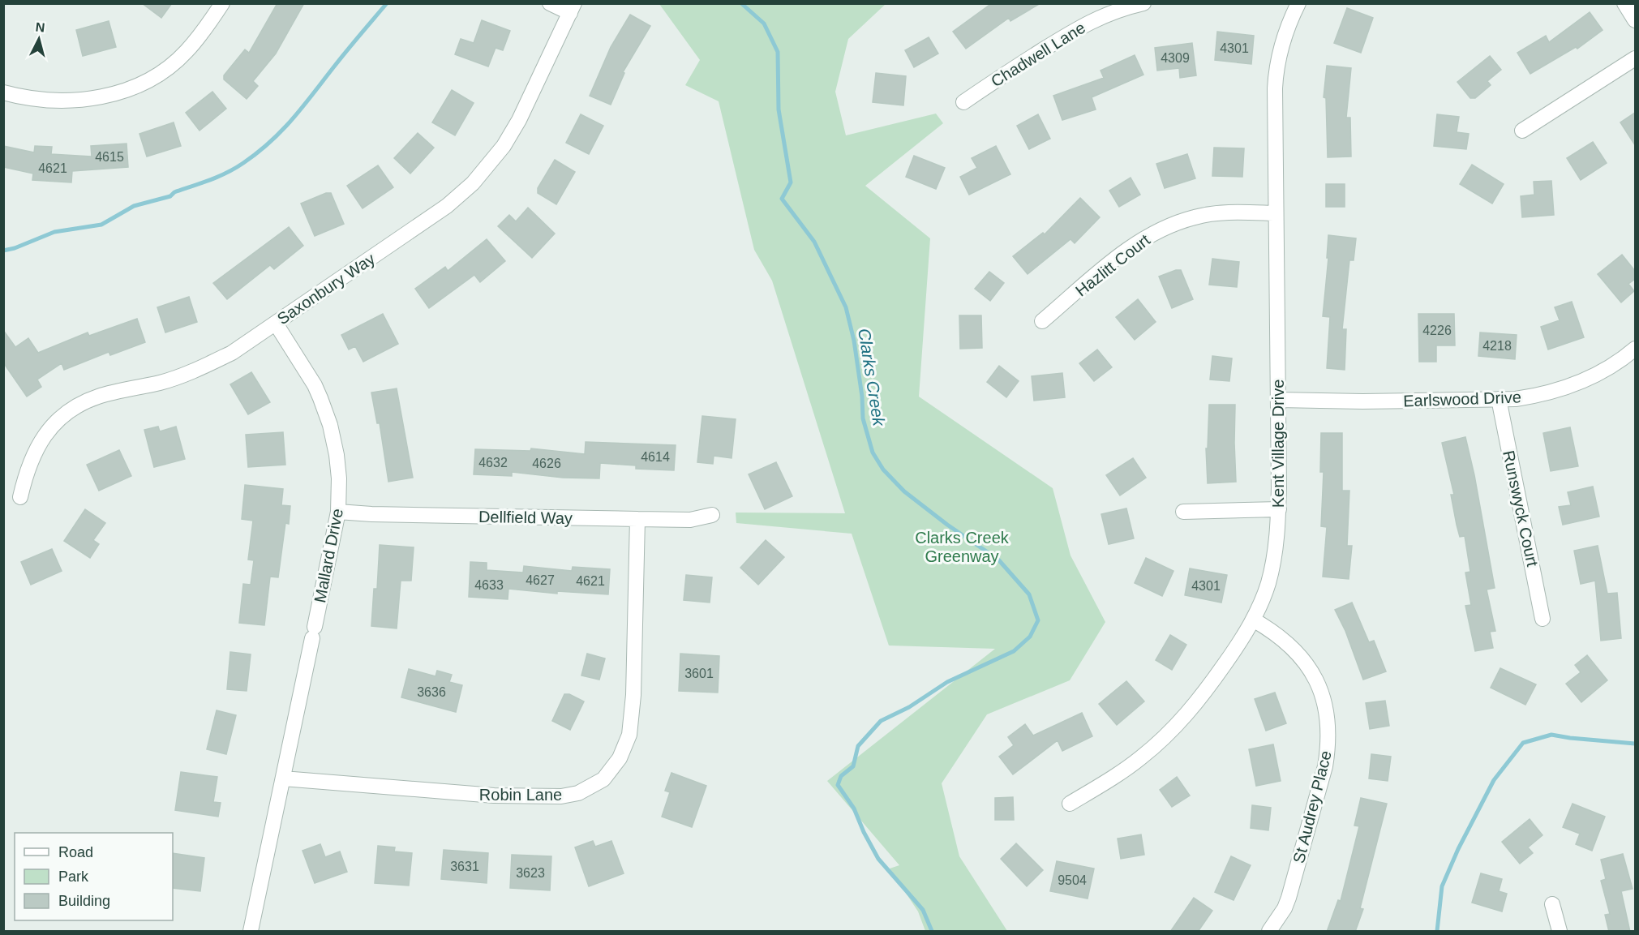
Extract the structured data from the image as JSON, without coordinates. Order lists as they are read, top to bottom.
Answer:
{
  "streets": {
    "street": [
      "Chadwell Lane",
      "Hazlitt Court",
      "Saxonbury Way",
      "Earlswood Drive",
      "Kent Village Drive",
      "Runswyck Court",
      "Dellfield Way",
      "Mallard Drive",
      "Robin Lane",
      "St Audrey Place"
    ]
  },
  "crossings": [
    ["Hazlitt Court", "Kent Village Drive"],
    ["Saxonbury Way", "Mallard Drive"],
    ["Earlswood Drive", "Kent Village Drive"],
    ["Earlswood Drive", "Runswyck Court"],
    ["Kent Village Drive", "St Audrey Place"],
    ["Dellfield Way", "Mallard Drive"],
    ["Dellfield Way", "Robin Lane"],
    ["Mallard Drive", "Robin Lane"]
  ],
  "water": ["Clarks Creek"],
  "parks": ["Clarks Creek Greenway"],
  "house_numbers": [
    "4301",
    "4309",
    "4615",
    "4621",
    "4226",
    "4218",
    "4614",
    "4632",
    "4626",
    "4627",
    "4621",
    "4633",
    "4301",
    "3601",
    "3636",
    "3631",
    "3623",
    "9504"
  ],
  "legend": ["Road", "Park", "Building"],
  "north": "top"
}
